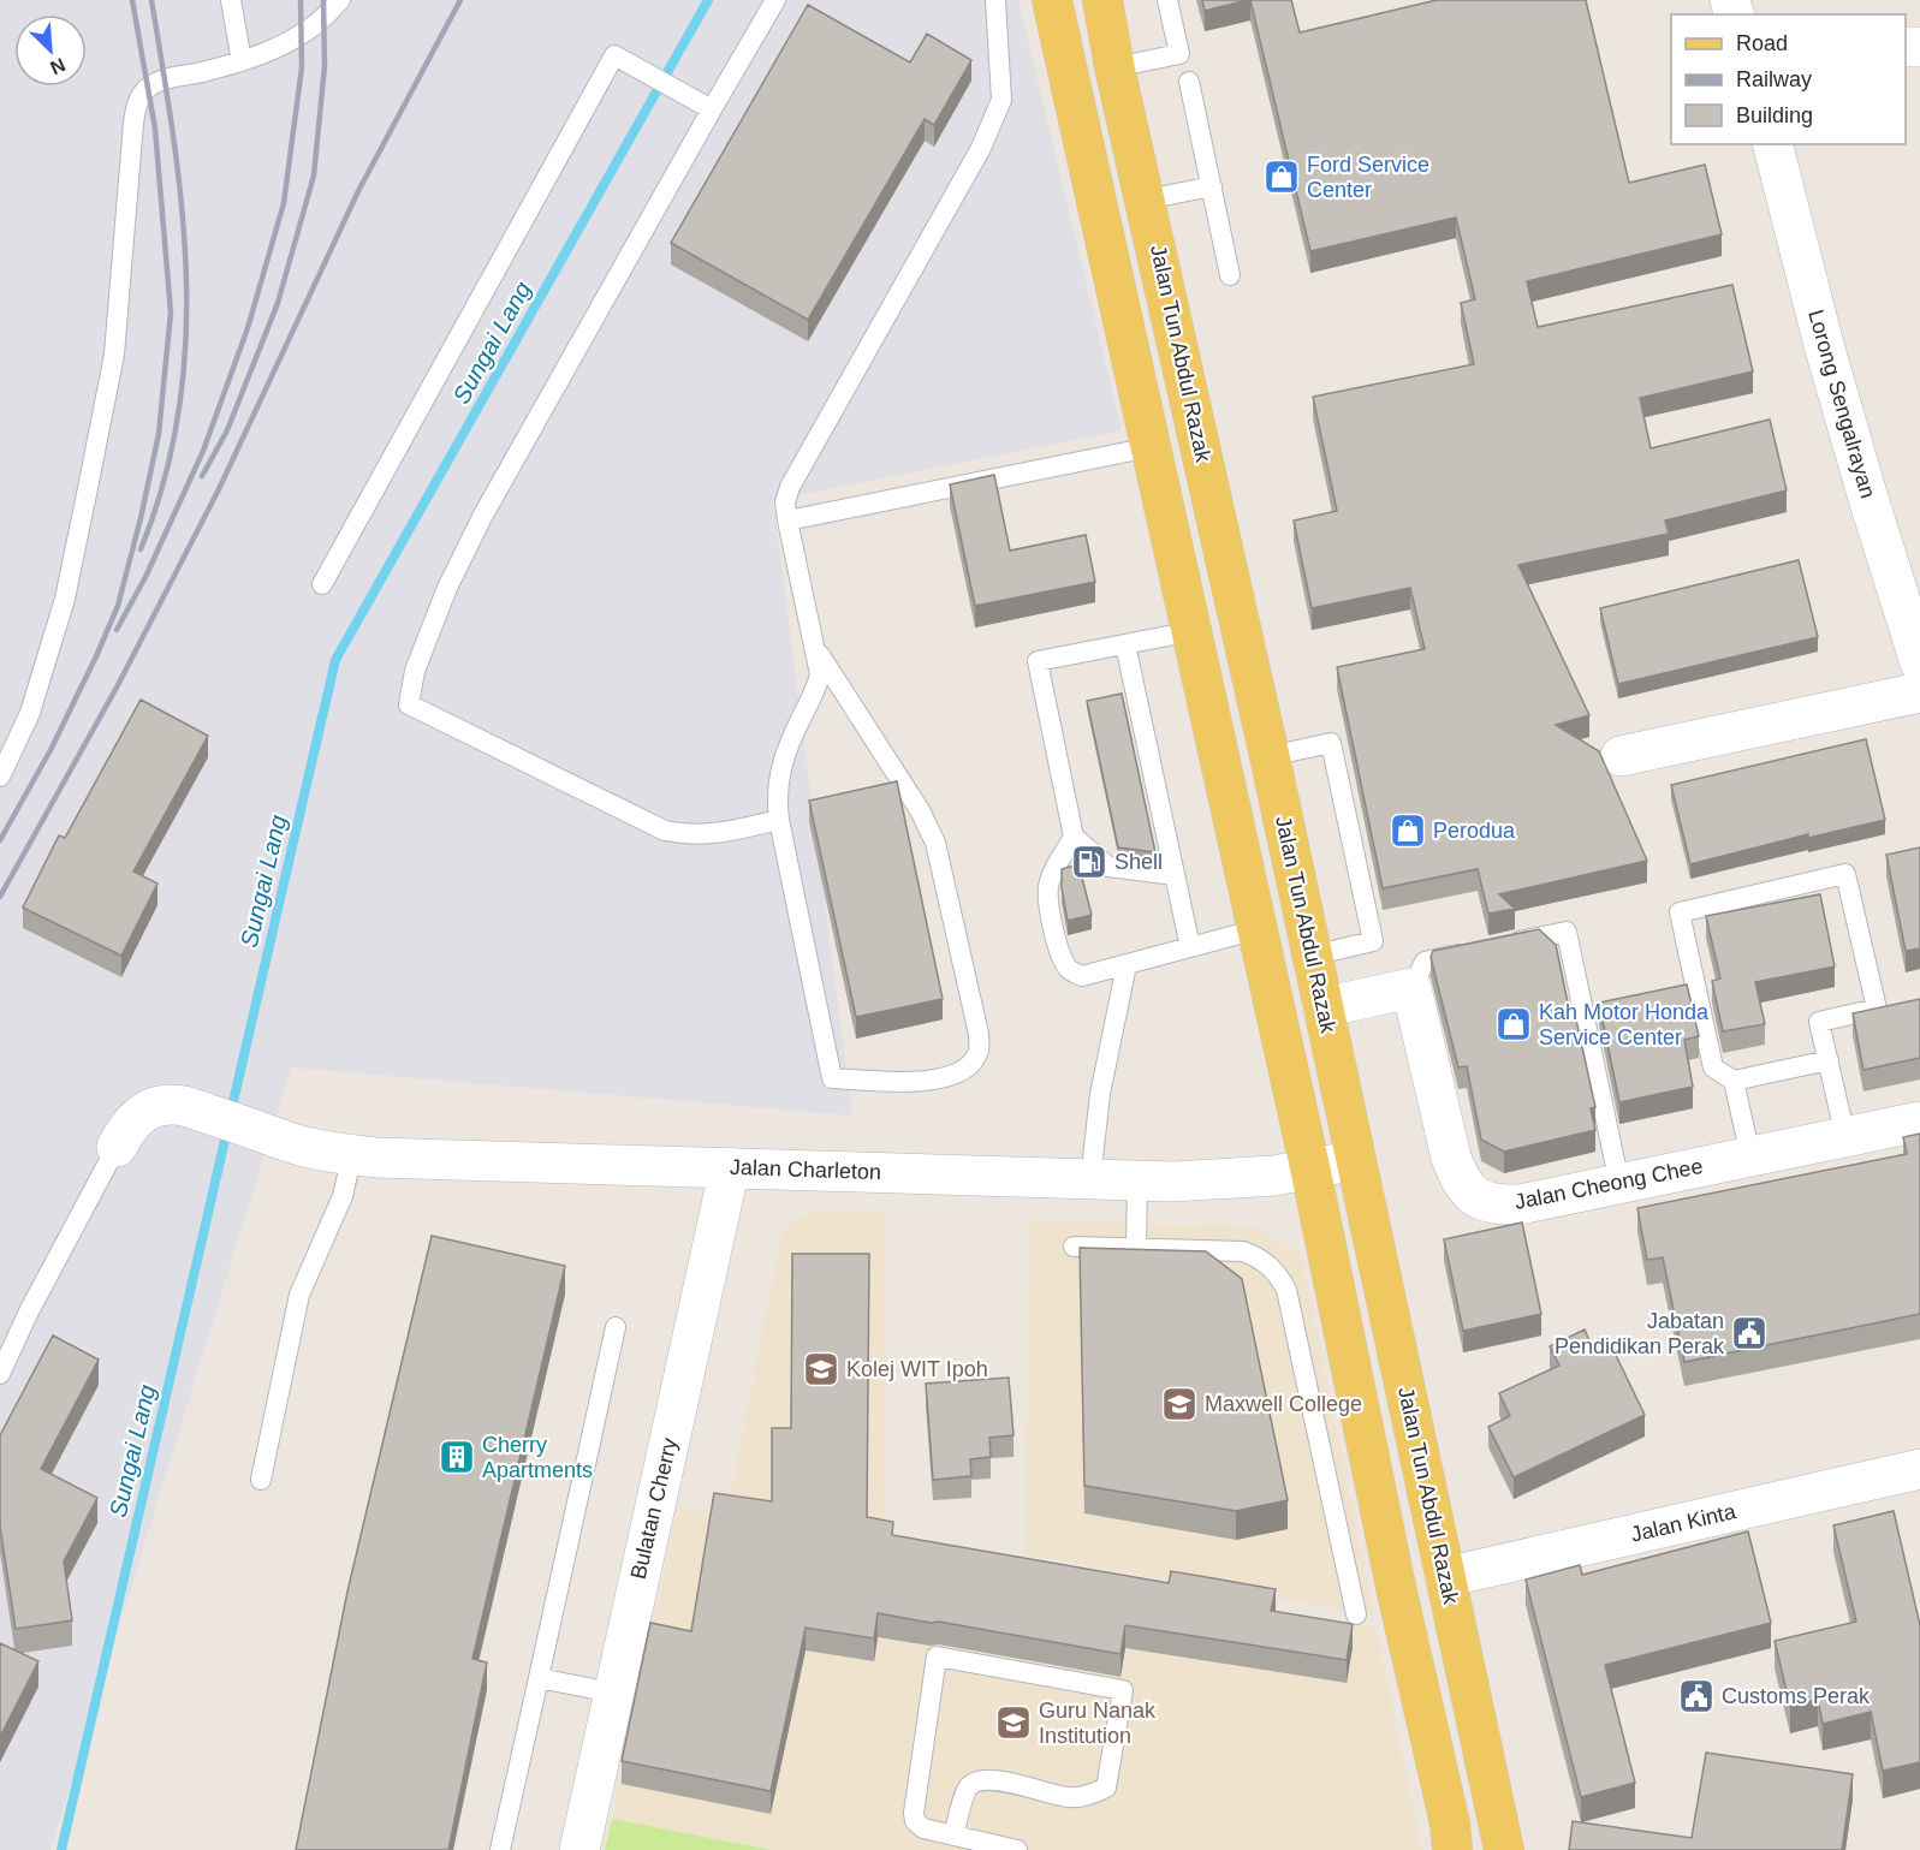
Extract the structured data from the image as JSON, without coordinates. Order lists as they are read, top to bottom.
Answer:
{
  "streets": {
    "main road": ["Jalan Tun Abdul Razak"],
    "street": [
      "Lorong Sengalrayan",
      "Jalan Charleton",
      "Jalan Cheong Chee",
      "Bulatan Cherry",
      "Jalan Kinta"
    ]
  },
  "crossings": [
    ["Jalan Tun Abdul Razak", "Jalan Charleton"],
    ["Jalan Tun Abdul Razak", "Jalan Kinta"],
    ["Jalan Charleton", "Bulatan Cherry"]
  ],
  "water": ["Sungai Lang"],
  "places": {
    "shop": ["Ford Service Center", "Perodua", "Kah Motor Honda Service Center"],
    "fuel station": ["Shell"],
    "public building": ["Jabatan Pendidikan Perak", "Customs Perak"],
    "school or university": ["Kolej WIT Ipoh", "Maxwell College", "Guru Nanak Institution"],
    "building": ["Cherry Apartments"]
  },
  "legend": ["Road", "Railway", "Building"],
  "north": "bottom right"
}
